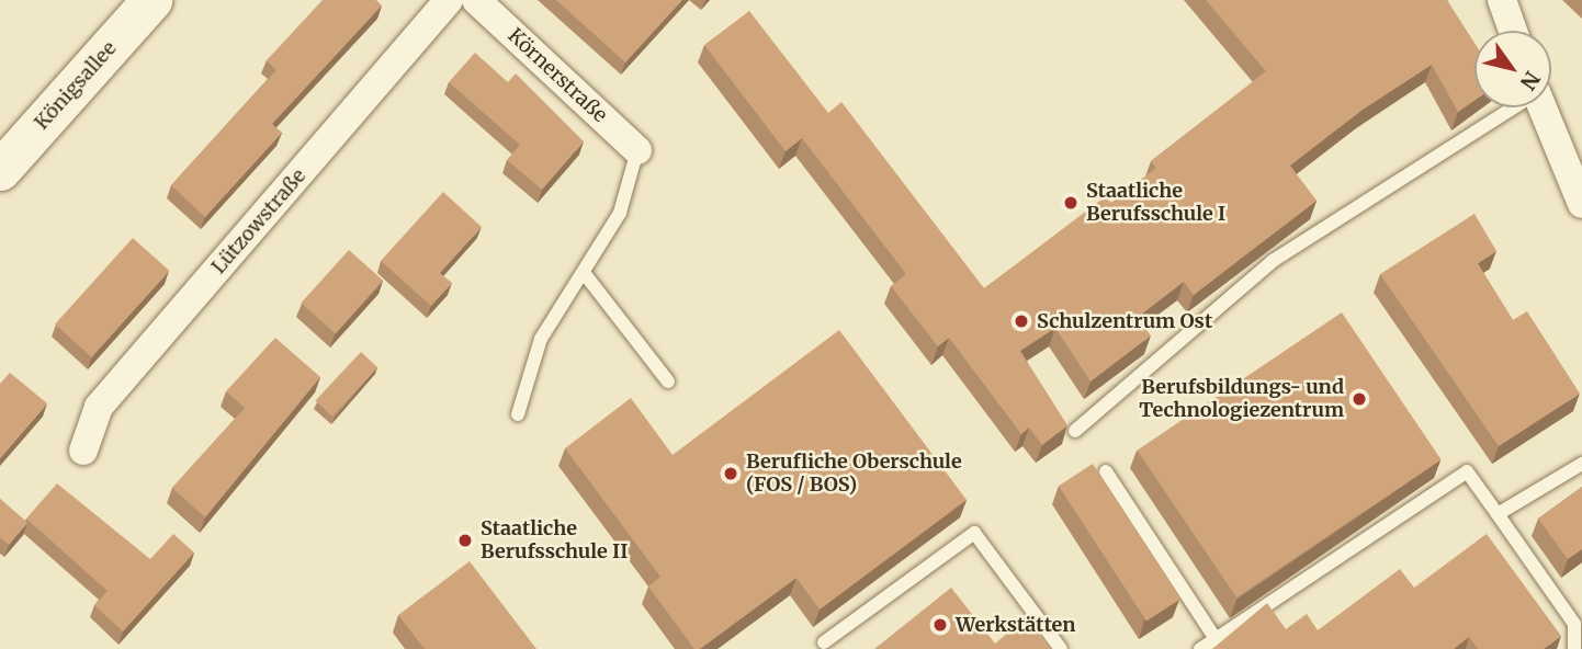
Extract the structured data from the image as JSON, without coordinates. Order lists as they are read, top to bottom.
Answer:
{
  "streets": {
    "main road": ["Königsallee"],
    "street": ["Körnerstraße", "Lützowstraße"]
  },
  "places": [
    "Staatliche Berufsschule I",
    "Schulzentrum Ost",
    "Berufsbildungs- und Technologiezentrum",
    "Berufliche Oberschule (FOS / BOS)",
    "Staatliche Berufsschule II",
    "Werkstätten"
  ],
  "north": "bottom right"
}
